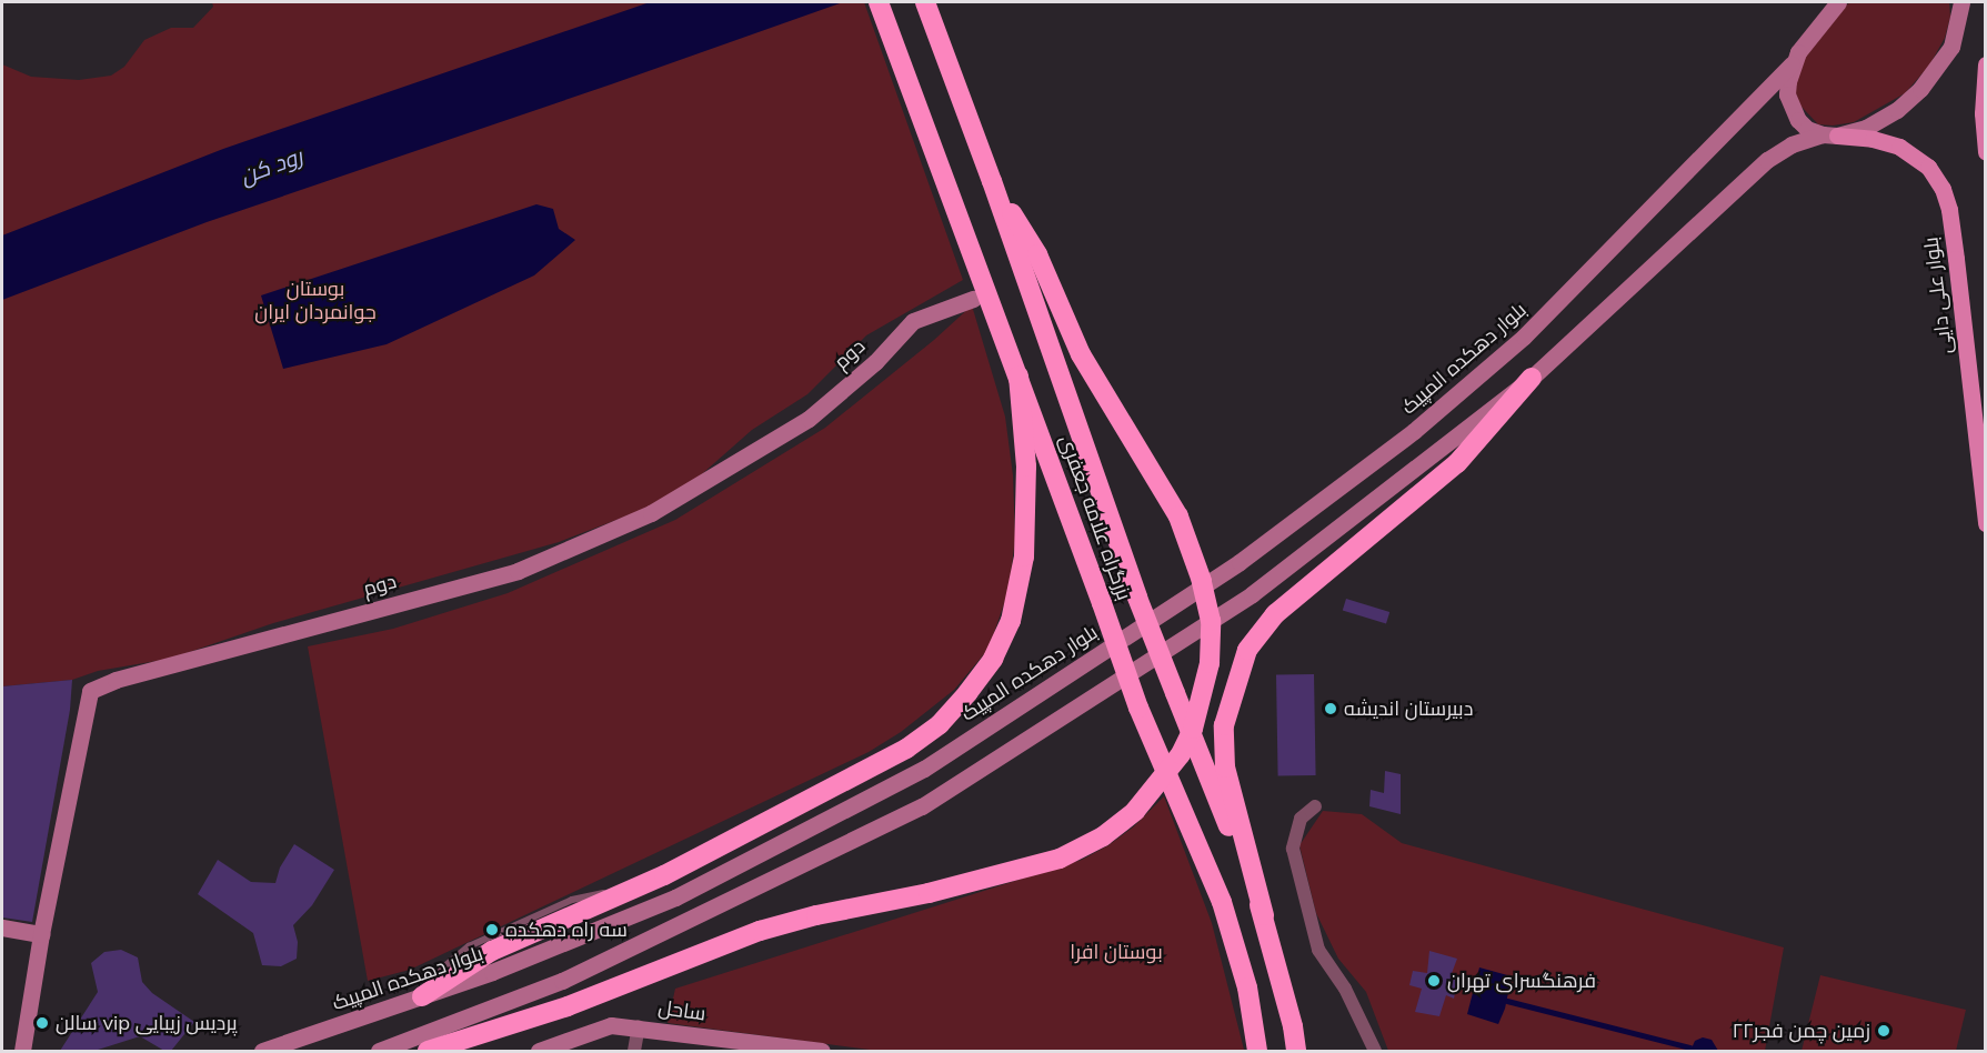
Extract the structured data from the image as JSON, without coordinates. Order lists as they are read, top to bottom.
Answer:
{
  "streets": {
    "highway": ["بزرگراه علامه جعفری"],
    "main road": [
      "بلوار علی دایی",
      "دوم",
      "بلوار دهکده المپیک",
      "ساحل"
    ]
  },
  "water": ["رود کن"],
  "parks": ["بوستان جوانمردان ایران", "بوستان افرا"],
  "places": [
    "دبیرستان اندیشه",
    "سه راه دهکده",
    "فرهنگسرای تهران",
    "سالن vip پردیس زیبایی",
    "زمین چمن فجر۲۲"
  ]
}
